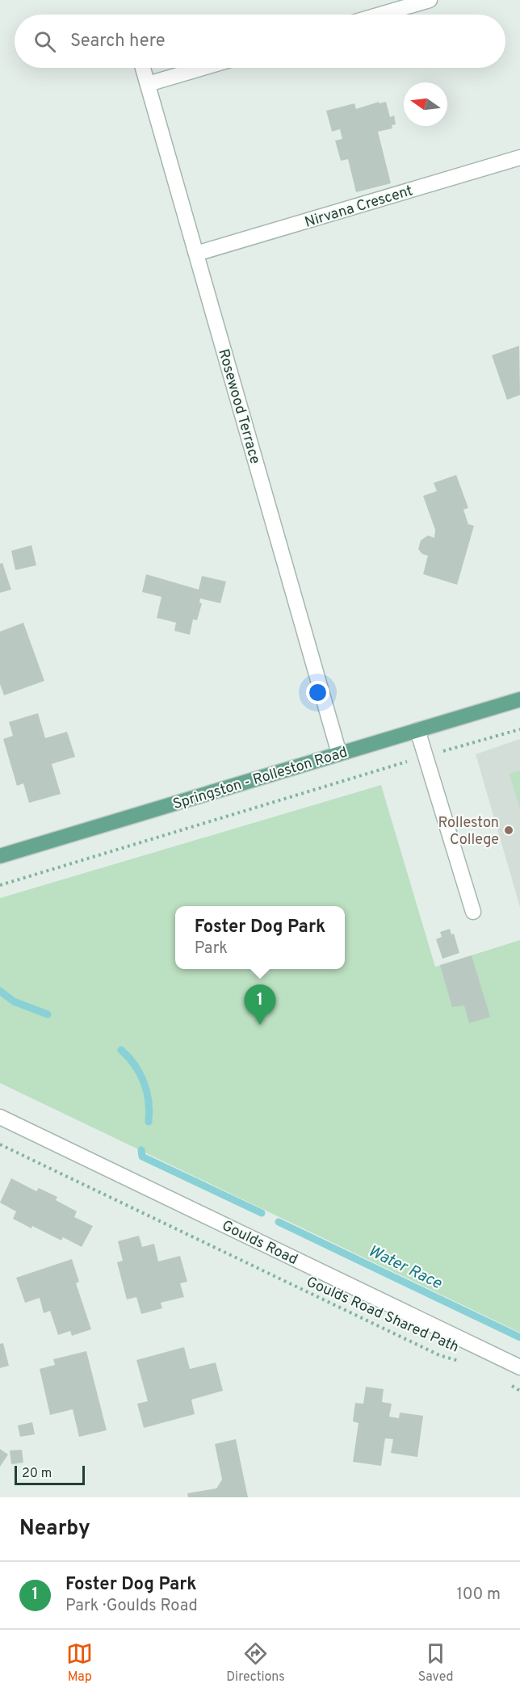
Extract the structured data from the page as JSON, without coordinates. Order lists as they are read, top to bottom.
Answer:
{
  "streets": {
    "main road": ["Springston - Rolleston Road"],
    "street": ["Nirvana Crescent", "Rosewood Terrace", "Goulds Road"],
    "path": ["Goulds Road Shared Path"]
  },
  "crossings": [
    ["Nirvana Crescent", "Rosewood Terrace"],
    ["Rosewood Terrace", "Springston - Rolleston Road"]
  ],
  "water": ["Water Race"],
  "places": ["Rolleston College"],
  "scale_bar": "20 m",
  "north": "left",
  "page": {
    "search": "Search here",
    "popup": ["Foster Dog Park", "Park"],
    "pins": "1",
    "scale": "20 m",
    "heading": "Nearby",
    "list": [
      {
        "mark": "1",
        "name": "Foster Dog Park",
        "note": "Park · Goulds Road",
        "value": "100 m"
      }
    ],
    "nav": ["Map", "Directions", "Saved"]
  }
}
